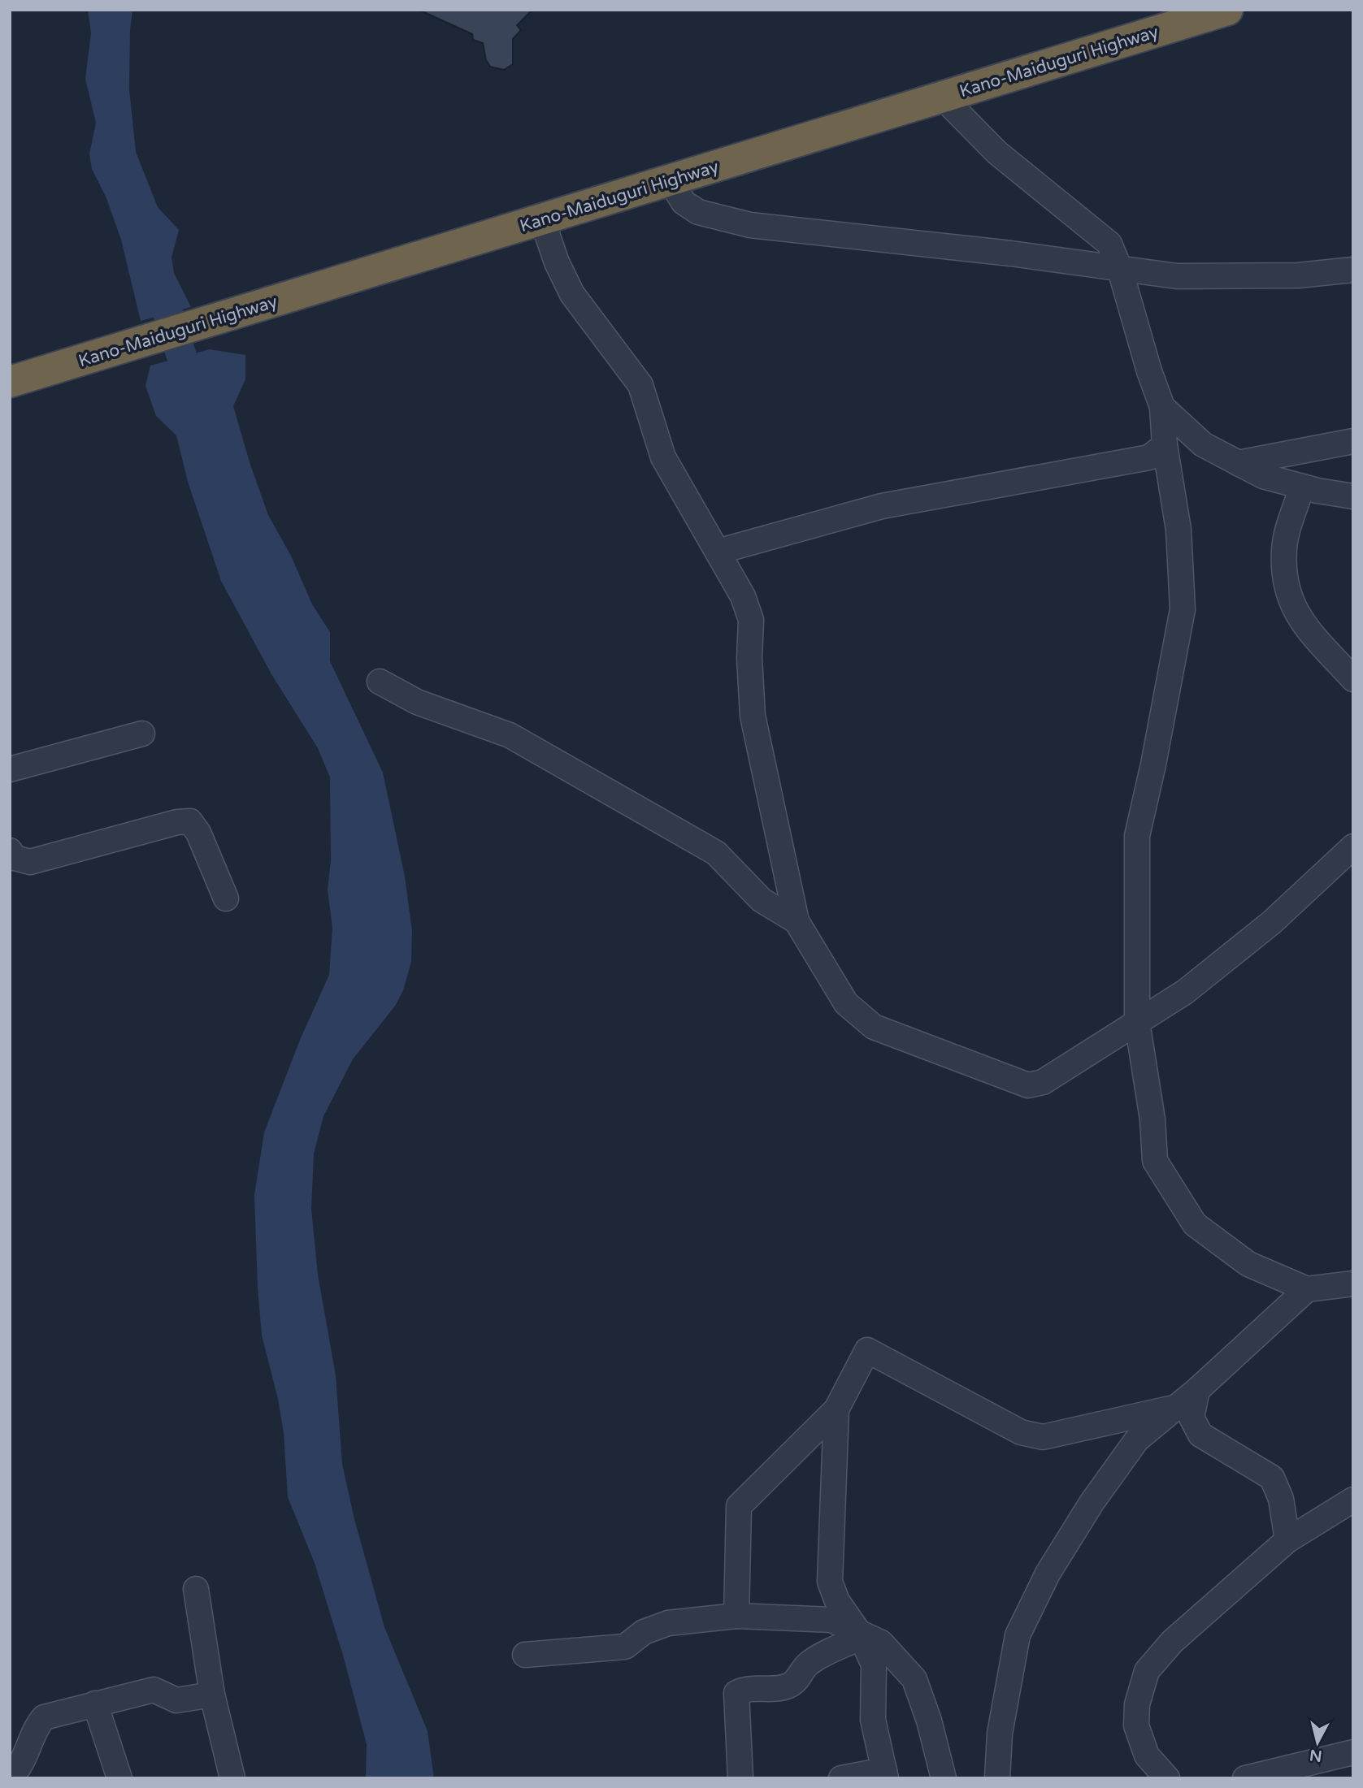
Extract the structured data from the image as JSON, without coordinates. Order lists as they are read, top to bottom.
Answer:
{
  "streets": {
    "highway": ["Kano-Maiduguri Highway"]
  },
  "north": "bottom"
}
